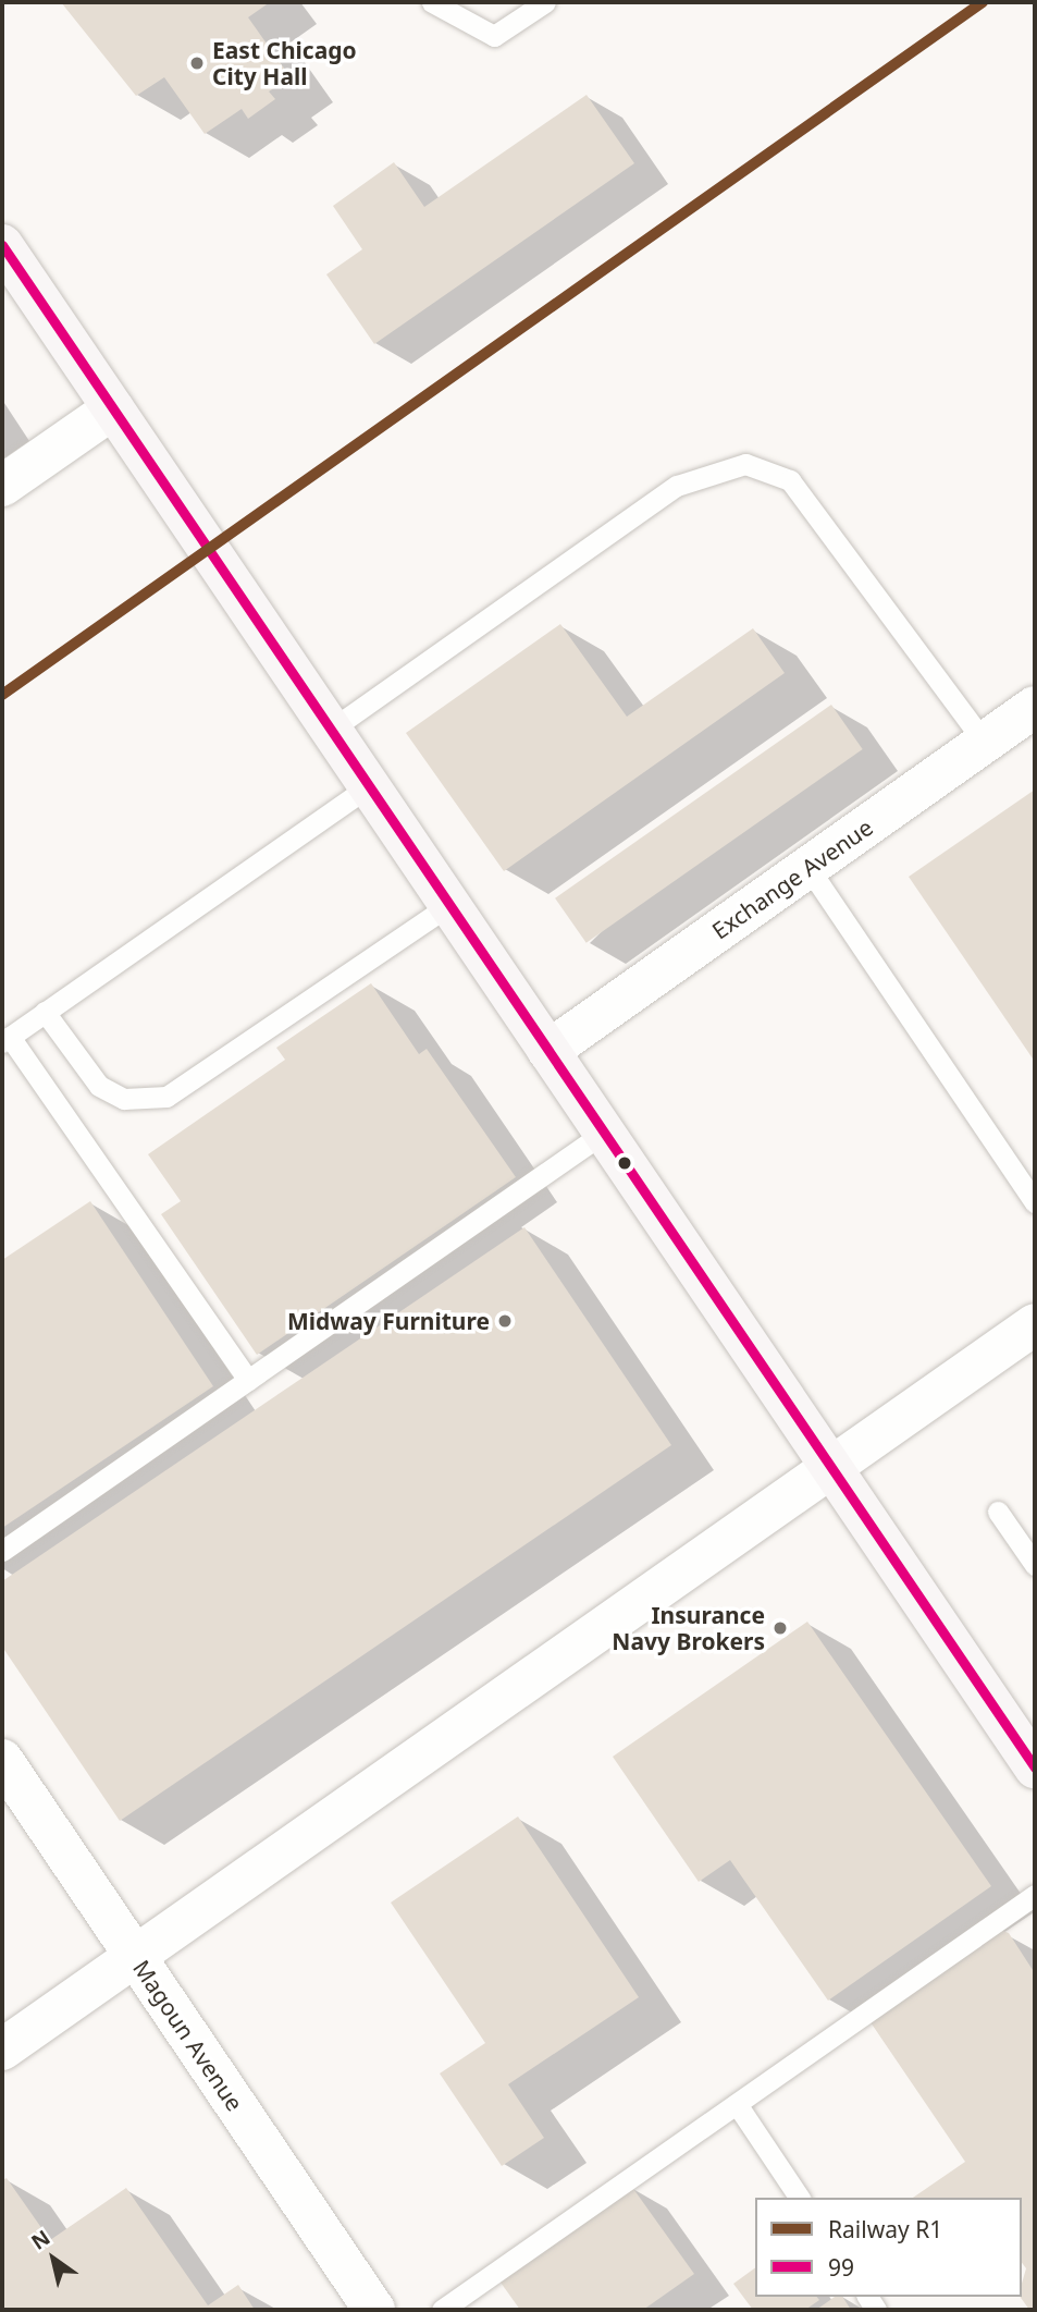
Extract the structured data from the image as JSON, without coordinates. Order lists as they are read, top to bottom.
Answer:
{
  "streets": {
    "street": ["Exchange Avenue", "Magoun Avenue"]
  },
  "places": ["East Chicago City Hall", "Midway Furniture", "Insurance Navy Brokers"],
  "lines": ["rail line R1", "transit line 99"],
  "legend": ["Railway R1", "99"],
  "north": "top left"
}
